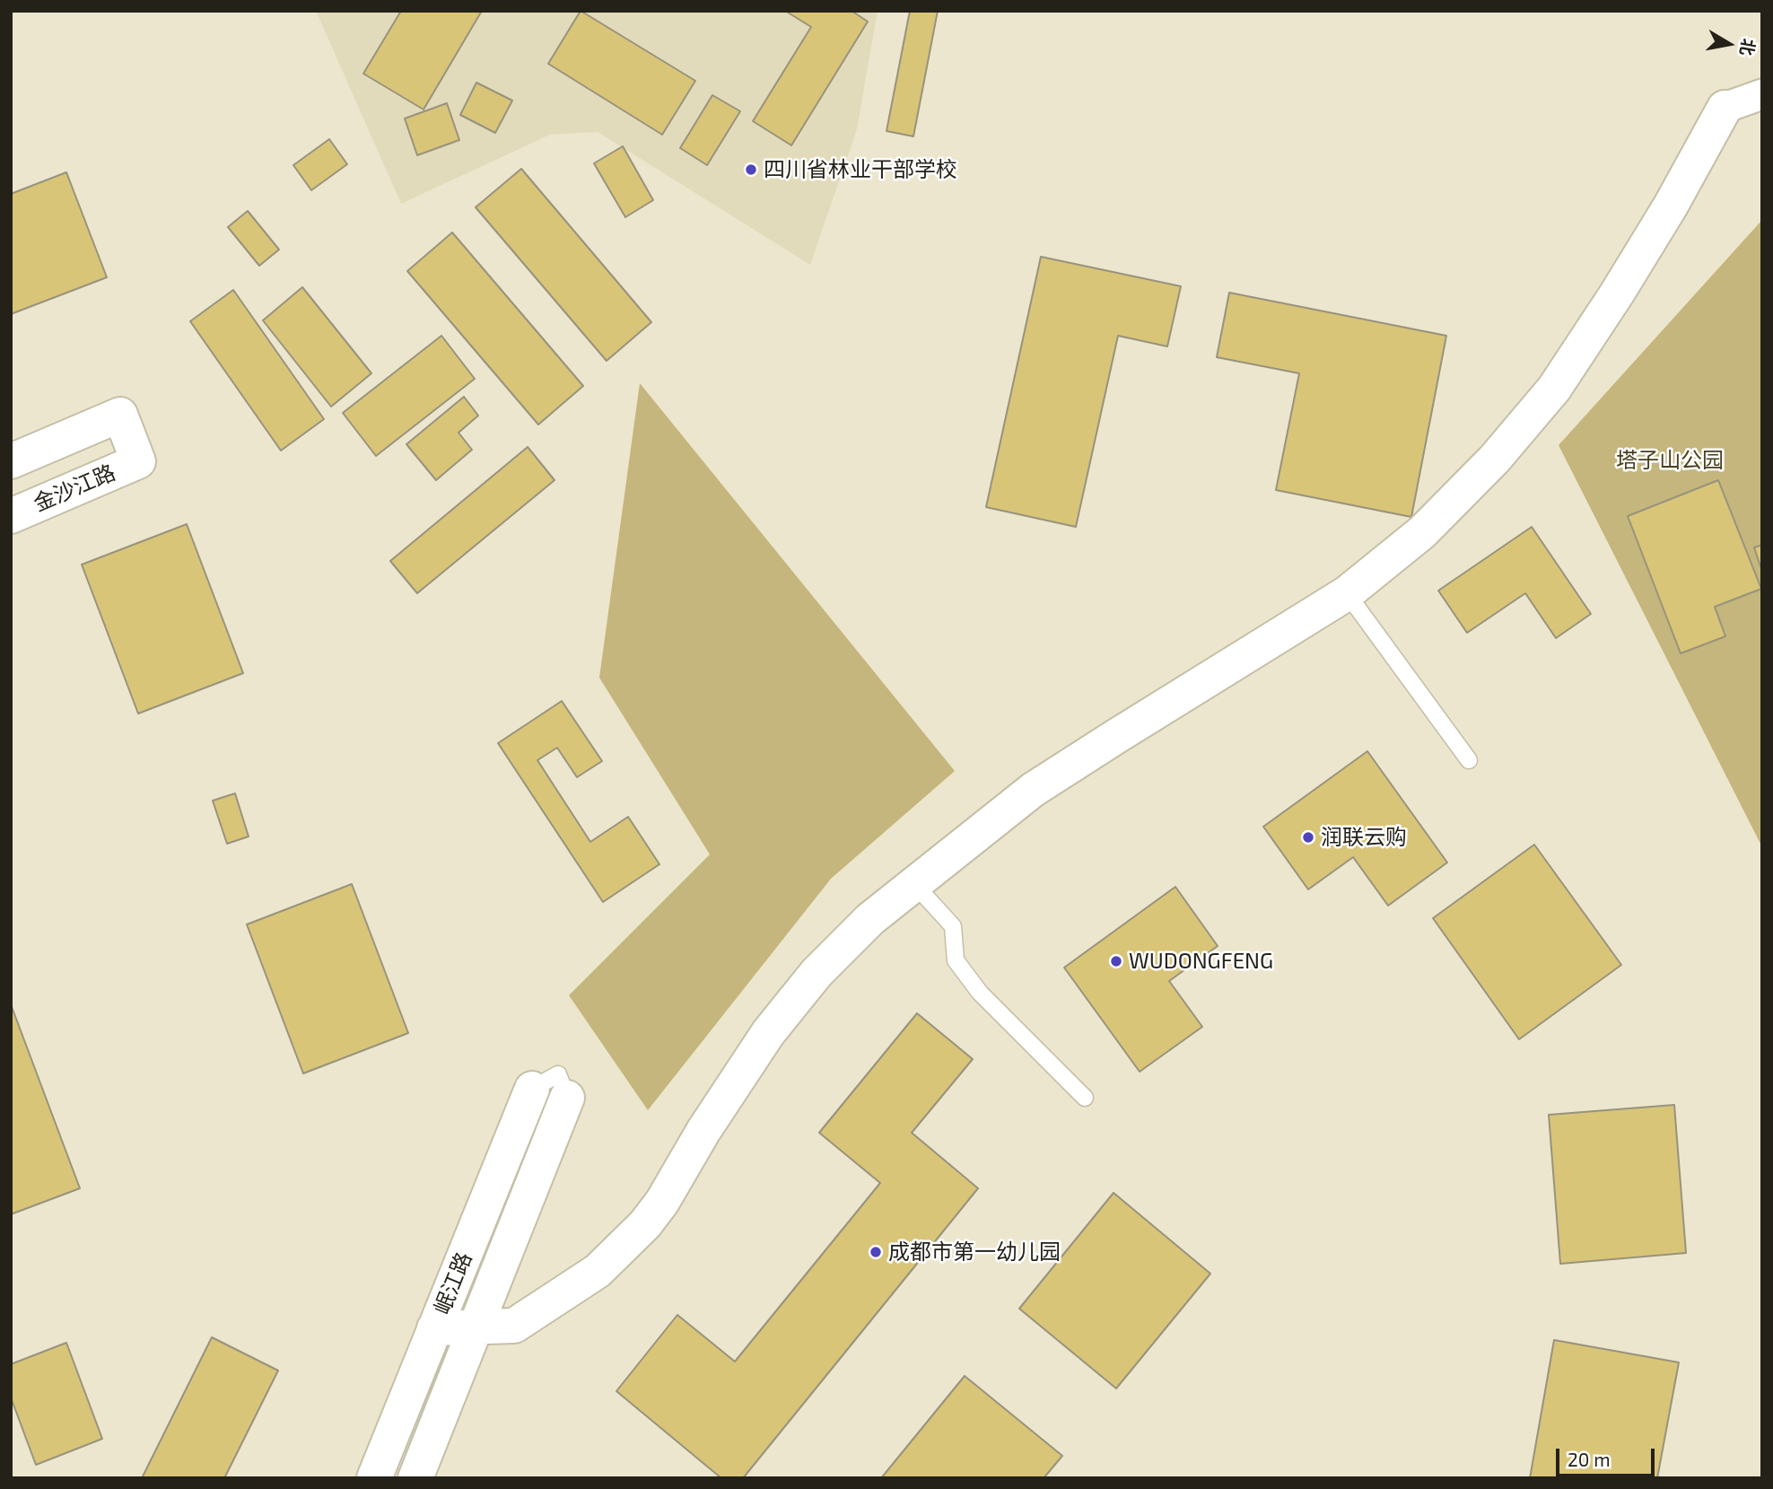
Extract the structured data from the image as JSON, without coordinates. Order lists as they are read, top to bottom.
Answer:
{
  "streets": {
    "street": ["金沙江路", "岷江路"]
  },
  "parks": ["塔子山公园"],
  "places": [
    "四川省林业干部学校",
    "润联云购",
    "WUDONGFENG",
    "成都市第一幼儿园"
  ],
  "scale_bar": "20 m",
  "north": "right"
}
